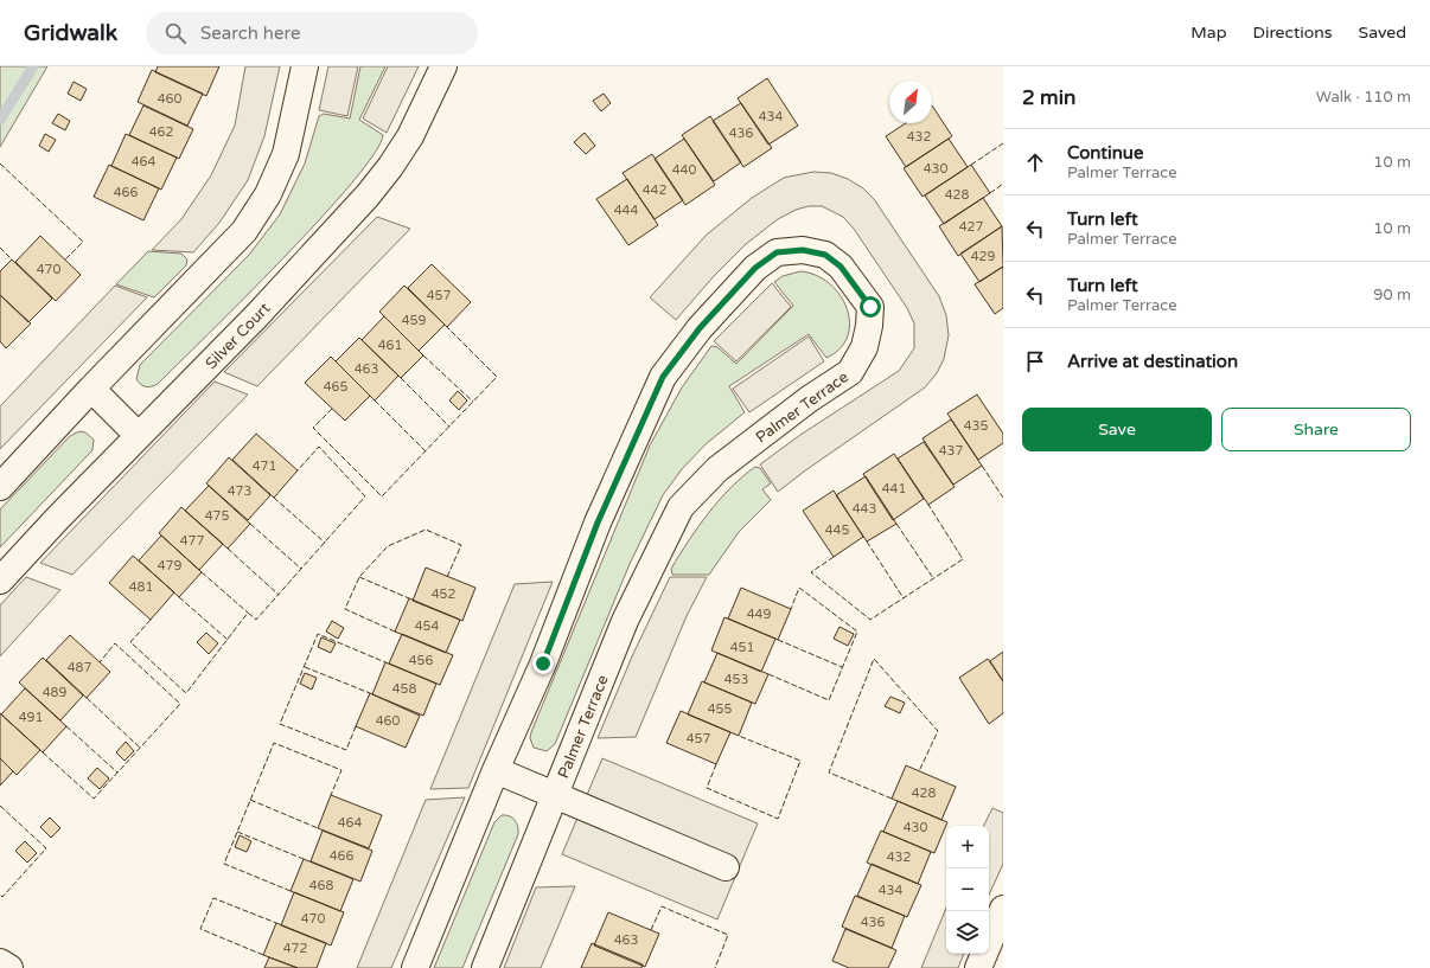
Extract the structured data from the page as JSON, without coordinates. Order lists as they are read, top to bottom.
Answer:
{
  "streets": {
    "street": ["Silver Court", "Palmer Terrace"]
  },
  "house_numbers": [
    "460",
    "434",
    "462",
    "436",
    "432",
    "464",
    "430",
    "440",
    "442",
    "466",
    "428",
    "444",
    "427",
    "429",
    "470",
    "457",
    "459",
    "461",
    "463",
    "465",
    "435",
    "437",
    "471",
    "441",
    "473",
    "443",
    "475",
    "445",
    "477",
    "479",
    "481",
    "452",
    "449",
    "454",
    "451",
    "456",
    "487",
    "453",
    "458",
    "489",
    "455",
    "491",
    "460",
    "457",
    "428",
    "464",
    "430",
    "466",
    "432",
    "468",
    "434",
    "470",
    "436",
    "463",
    "472"
  ],
  "north": "top right",
  "page": {
    "header": "Gridwalk",
    "search": "Search here",
    "nav": ["Map", "Directions", "Saved"],
    "heading": ["2 min", "Walk · 110 m"],
    "list": [
      ["Continue", "Palmer Terrace", "10 m"],
      ["Turn left", "Palmer Terrace", "10 m"],
      ["Turn left", "Palmer Terrace", "90 m"],
      "Arrive at destination"
    ],
    "buttons": ["Save", "Share"],
    "map_buttons": ["+", "−"]
  }
}
